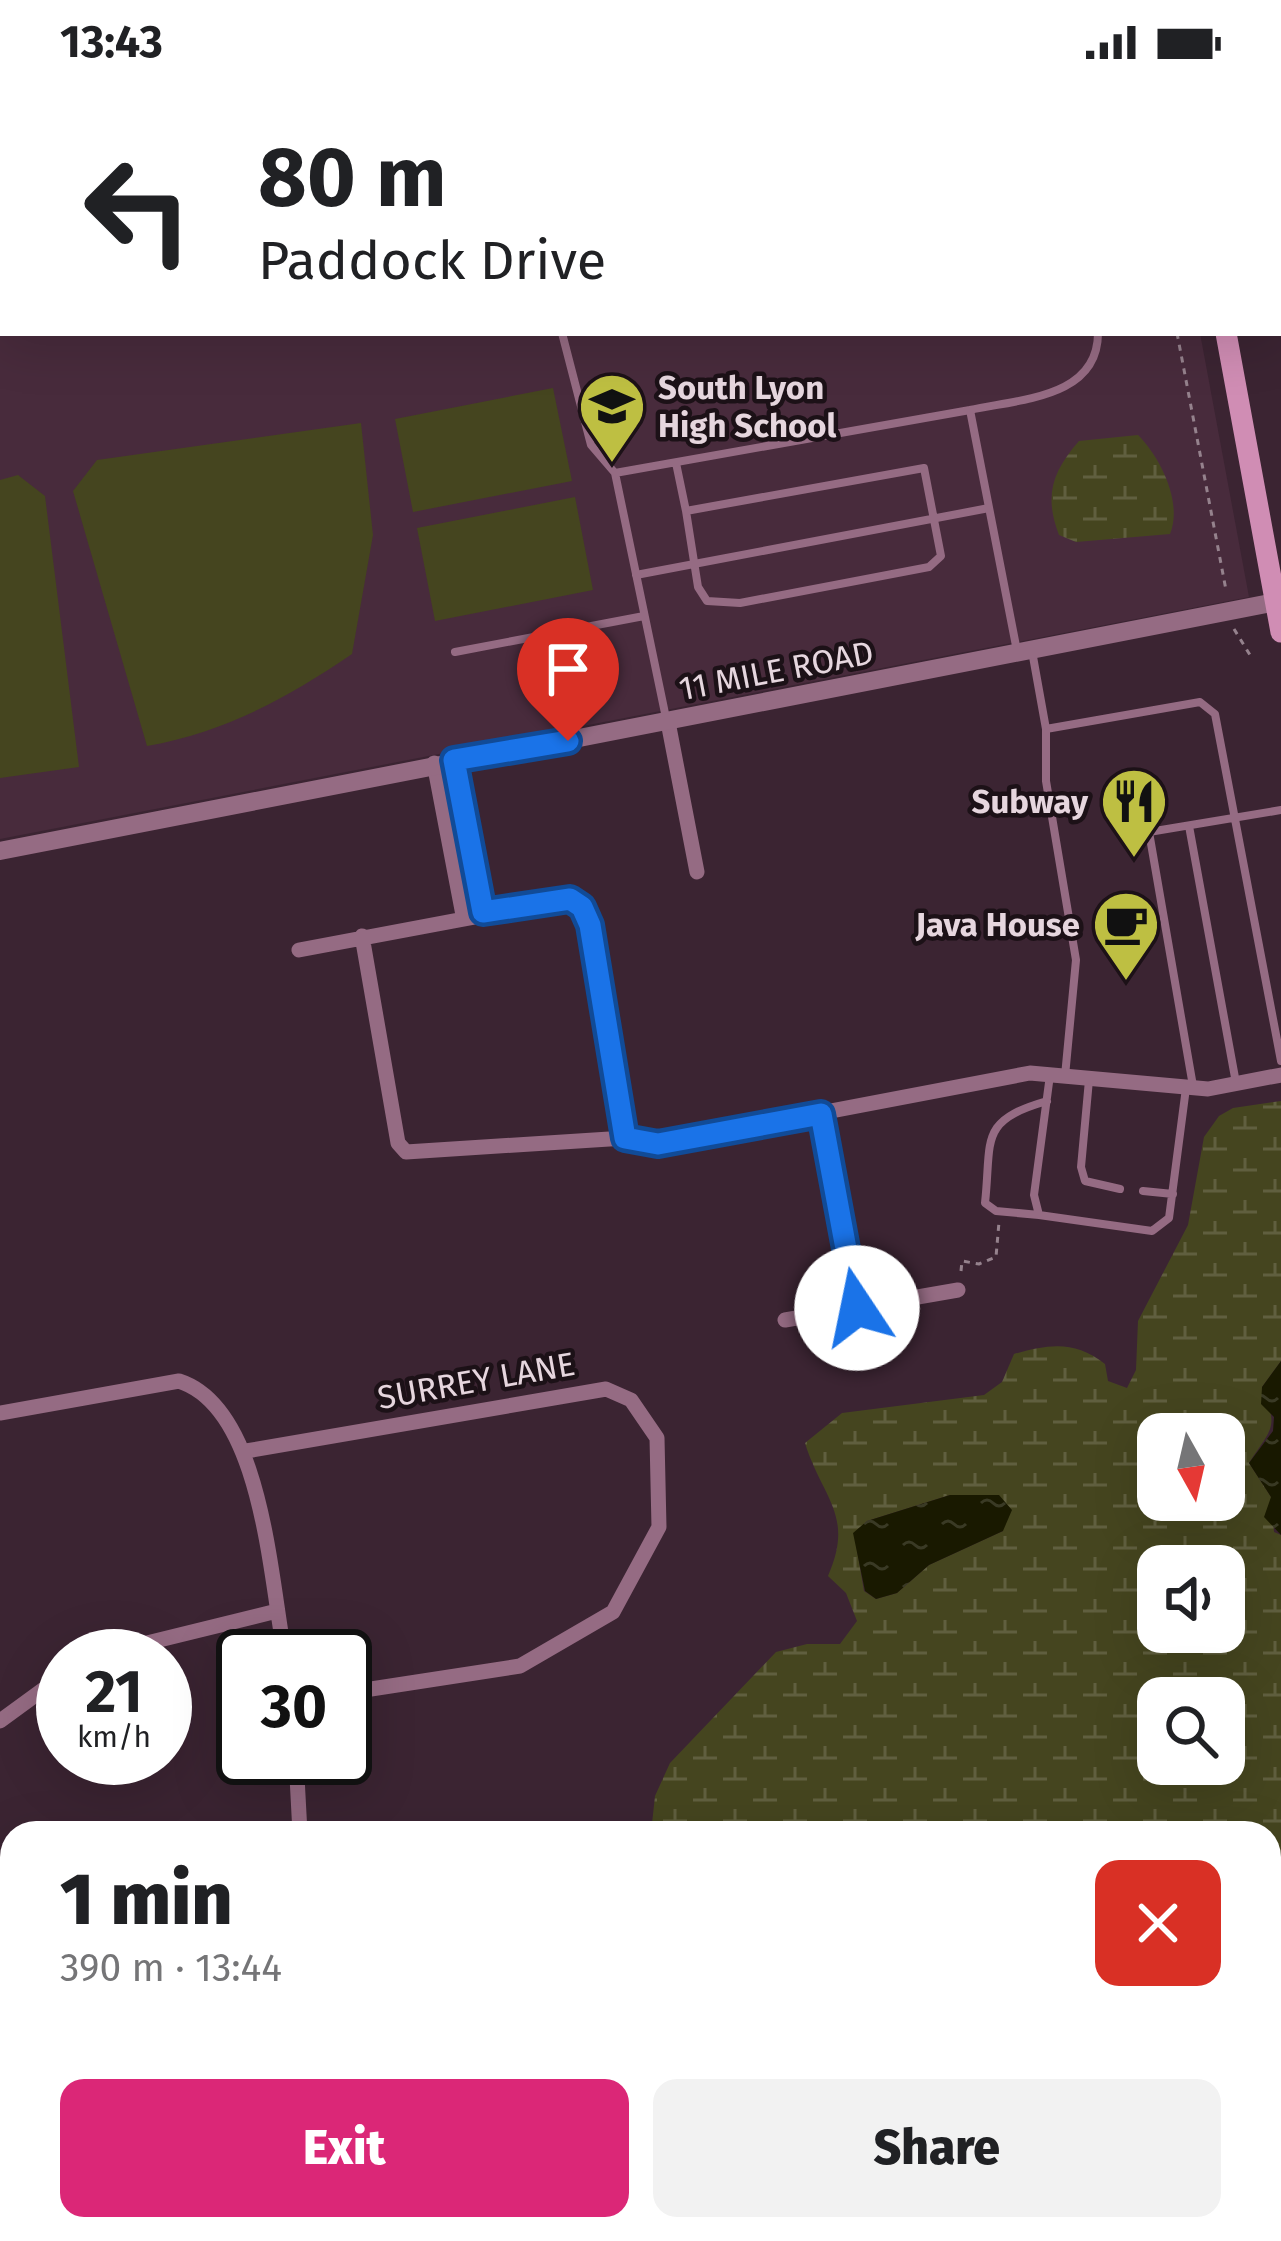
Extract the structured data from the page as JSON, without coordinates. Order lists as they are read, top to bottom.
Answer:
{
  "streets": {
    "street": ["11 MILE ROAD", "SURREY LANE"]
  },
  "places": {
    "school or university": ["South Lyon High School"],
    "restaurant": ["Subway"],
    "cafe": ["Java House"]
  },
  "north": "bottom",
  "page": {
    "status": "13:43",
    "turn": ["80 m", "Paddock Drive"],
    "speed": "21 km/h",
    "limit": "30",
    "heading": ["1 min", "390 m · 13:44"],
    "buttons": ["Exit", "Share"]
  }
}
